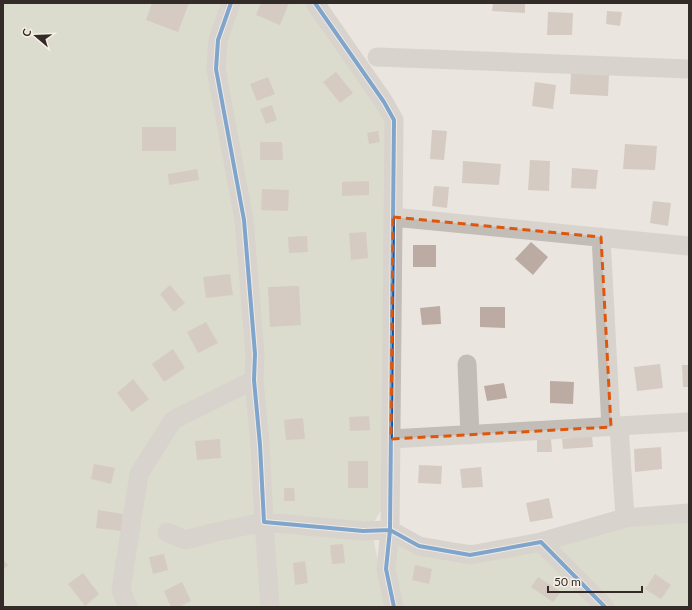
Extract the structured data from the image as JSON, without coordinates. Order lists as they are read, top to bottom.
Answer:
{
  "scale_bar": "50 m",
  "north": "left"
}
